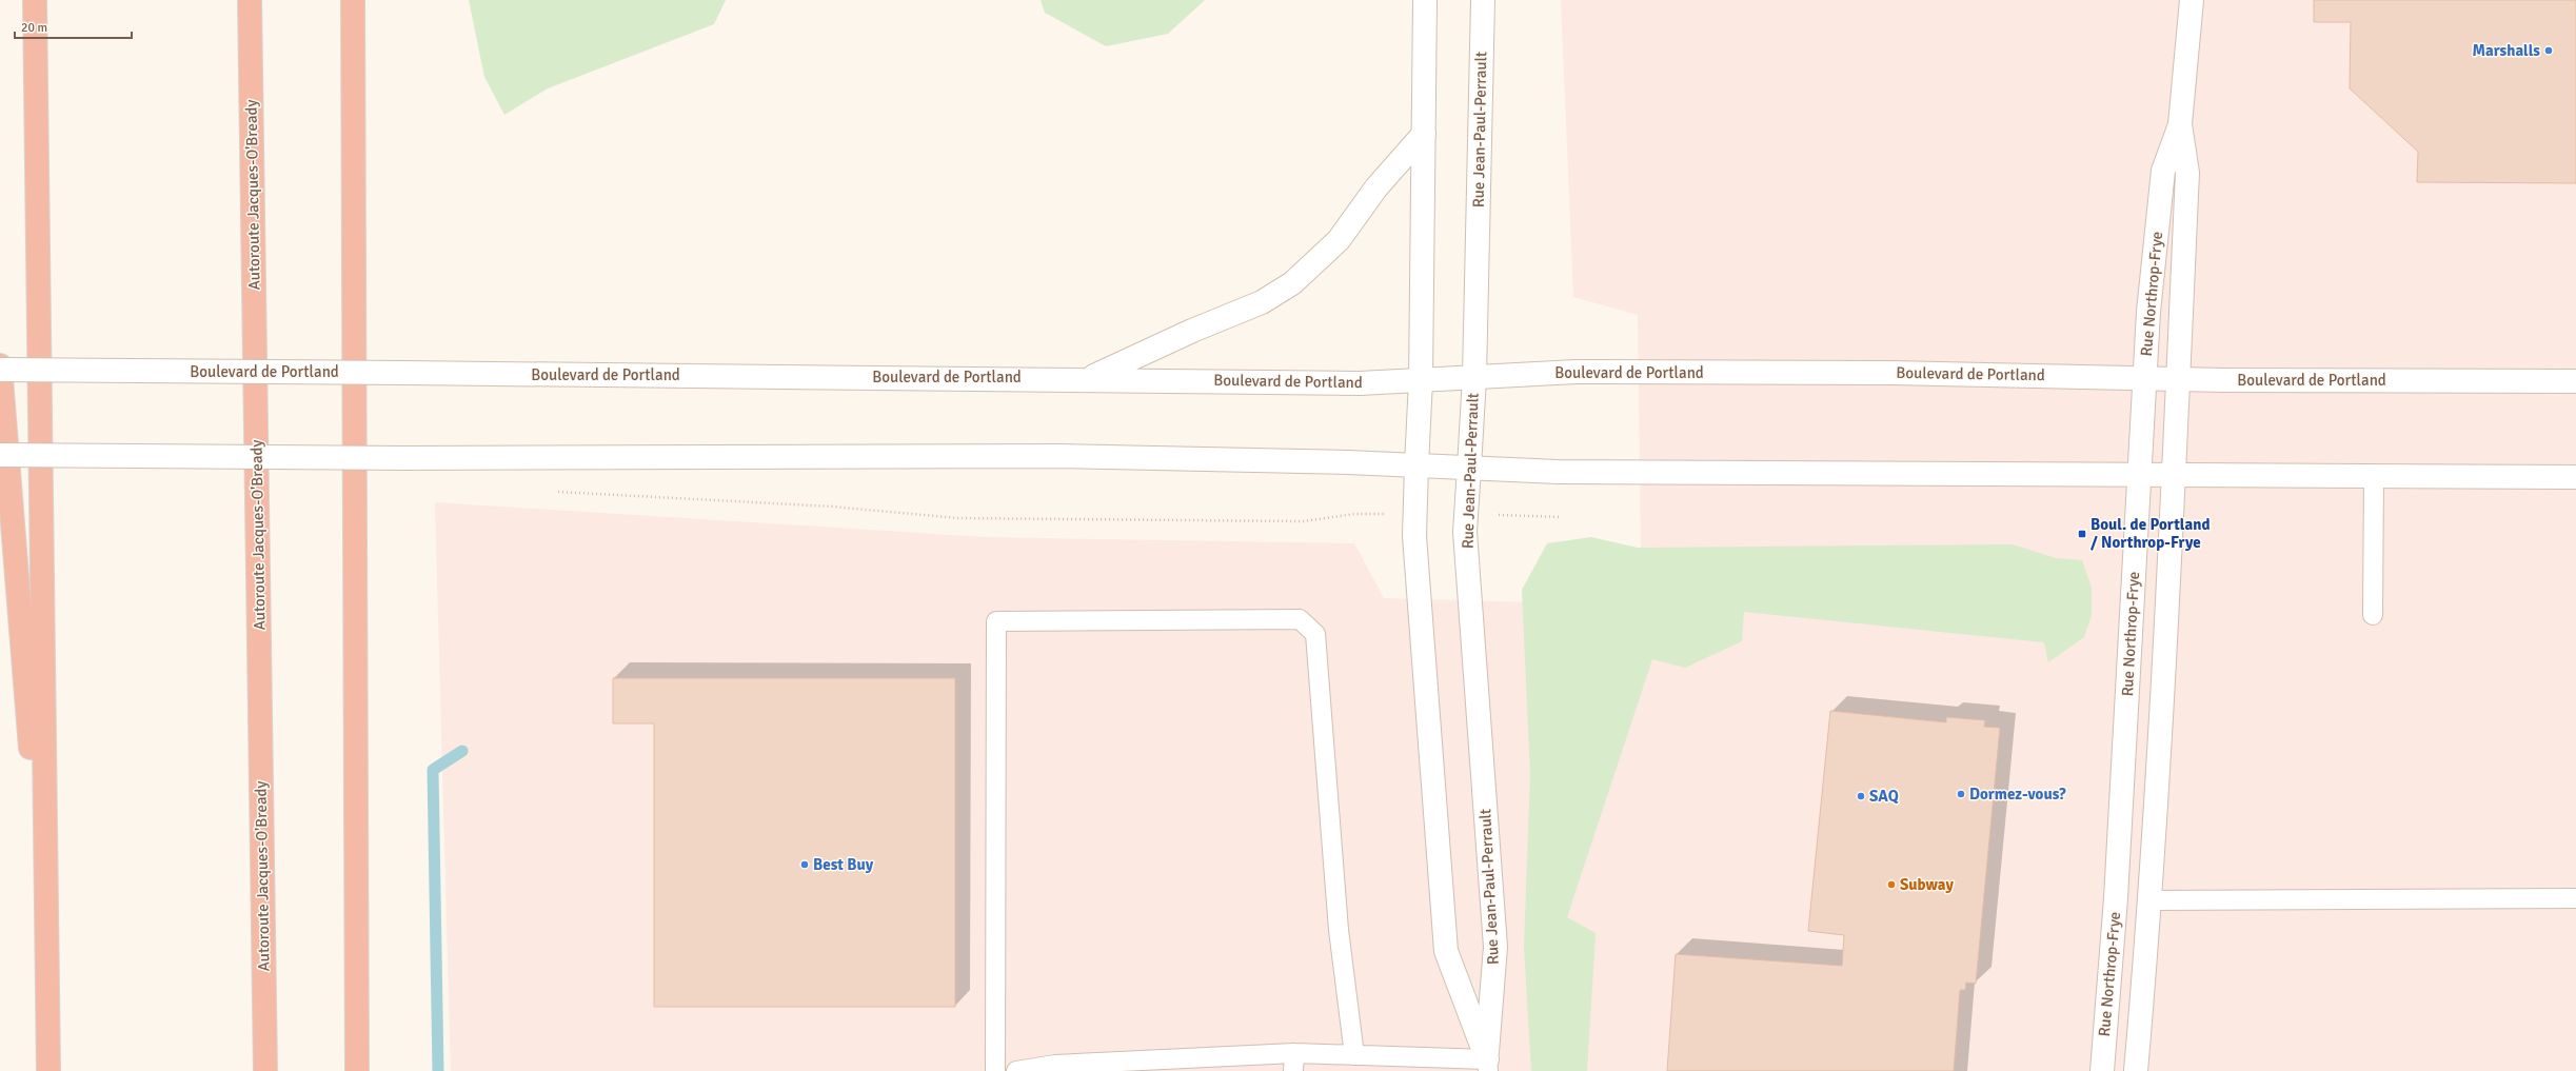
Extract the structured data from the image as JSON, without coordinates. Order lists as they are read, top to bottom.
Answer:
{
  "streets": {
    "highway": ["Autoroute Jacques-O'Bready"],
    "main road": ["Rue Jean-Paul-Perrault", "Rue Northrop-Frye", "Boulevard de Portland"]
  },
  "crossings": [
    ["Rue Jean-Paul-Perrault", "Boulevard de Portland"],
    ["Rue Northrop-Frye", "Boulevard de Portland"]
  ],
  "places": {
    "other": [
      "Marshalls",
      "Dormez-vous?",
      "SAQ",
      "Best Buy",
      "Subway"
    ],
    "transit": ["Boul. de Portland / Northrop-Frye"]
  },
  "scale_bar": "20 m"
}
